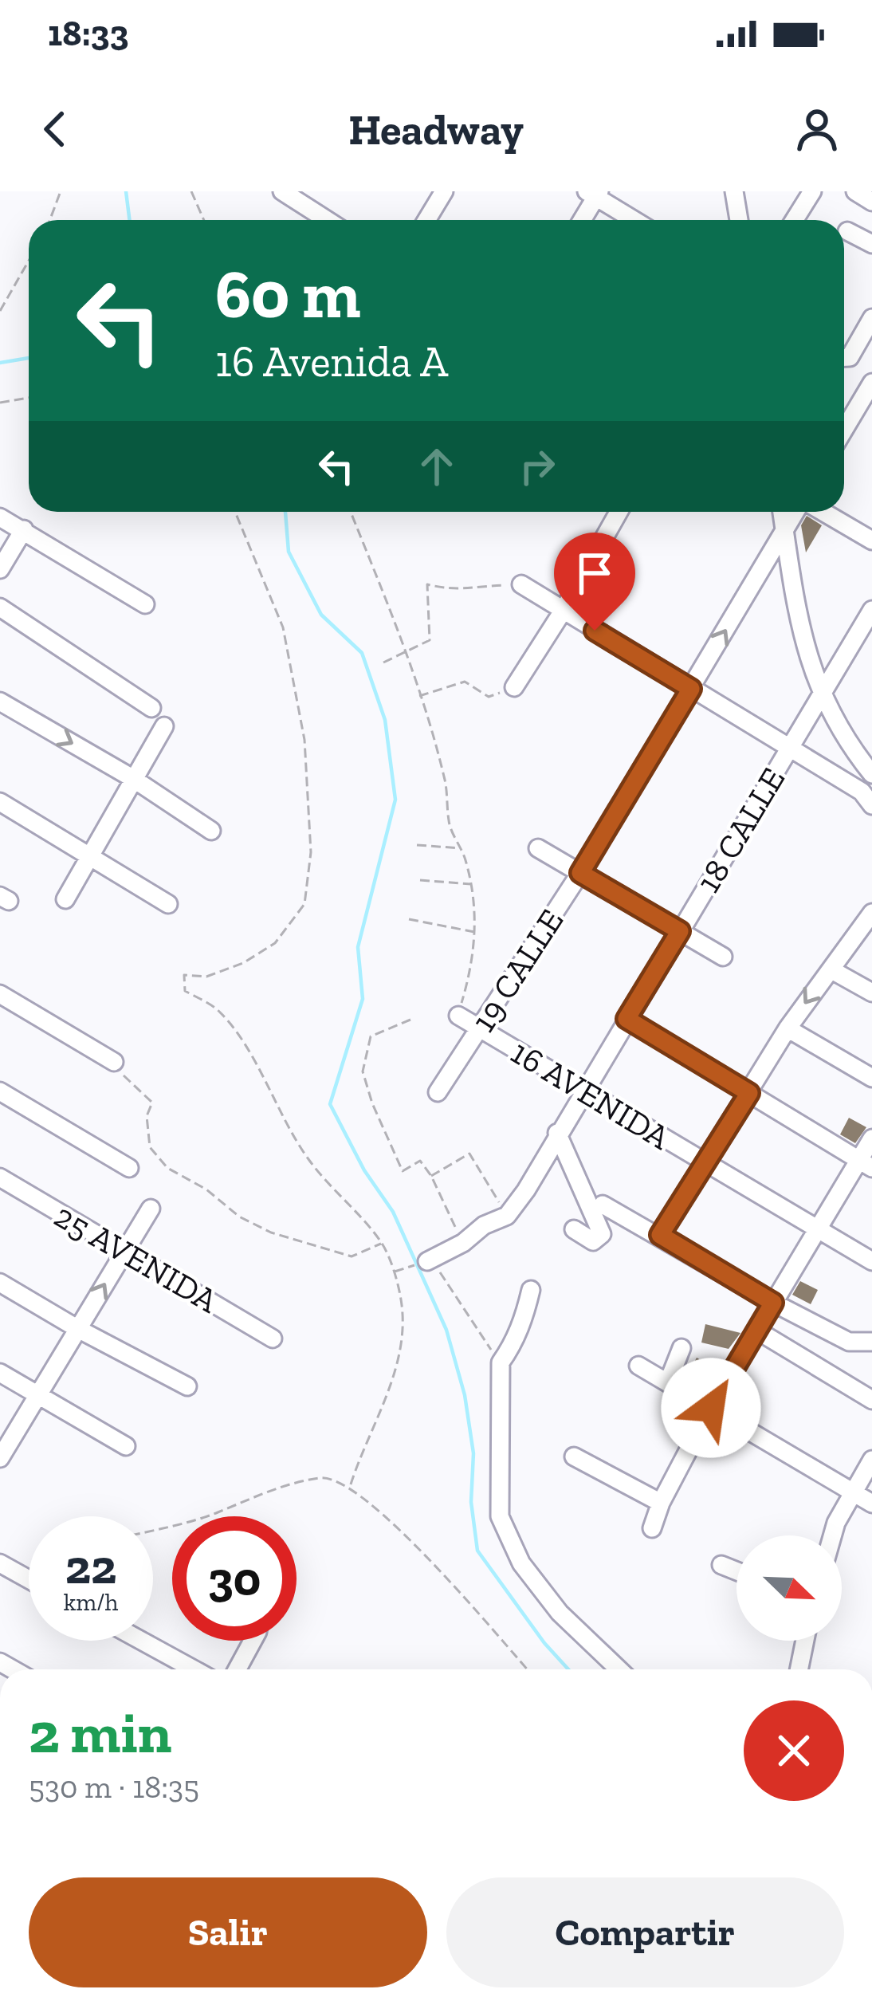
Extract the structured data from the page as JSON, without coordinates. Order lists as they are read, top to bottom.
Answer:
{
  "streets": {
    "street": [
      "18 CALLE",
      "19 CALLE",
      "16 AVENIDA",
      "25 AVENIDA"
    ]
  },
  "crossings": [
    ["18 CALLE", "16 AVENIDA"],
    ["19 CALLE", "16 AVENIDA"]
  ],
  "north": "bottom right",
  "page": {
    "status": "18:33",
    "header": "Headway",
    "turn": ["60 m", "16 Avenida A"],
    "speed": "22 km/h",
    "limit": "30",
    "heading": ["2 min", "530 m · 18:35"],
    "buttons": ["Salir", "Compartir"]
  }
}
